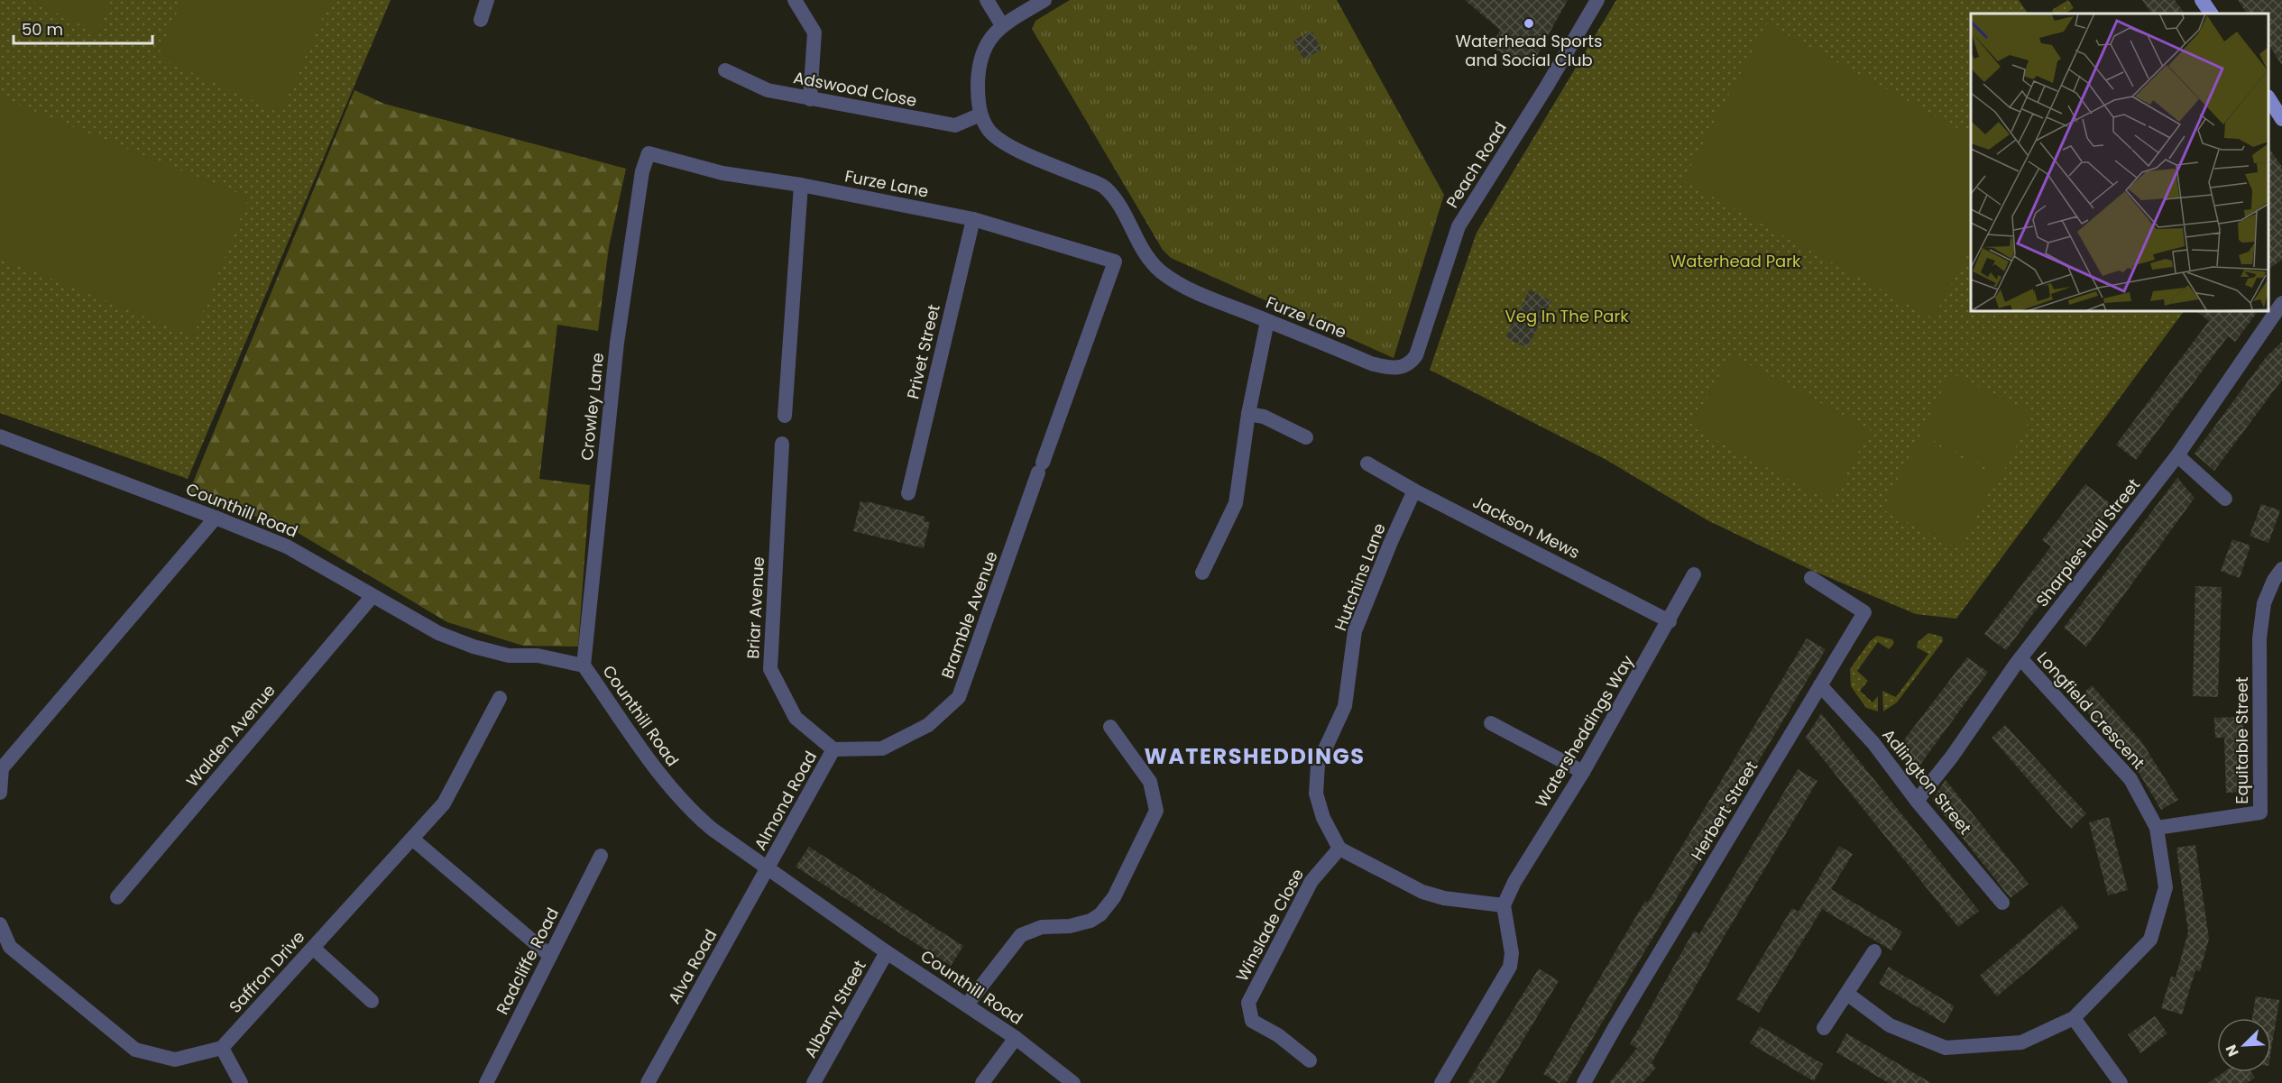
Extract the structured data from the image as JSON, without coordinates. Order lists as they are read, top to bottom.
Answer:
{
  "streets": {
    "street": [
      "Adswood Close",
      "Peach Road",
      "Furze Lane",
      "Privet Street",
      "Crowley Lane",
      "Counthill Road",
      "Jackson Mews",
      "Sharples Hall Street",
      "Hutchins Lane",
      "Briar Avenue",
      "Bramble Avenue",
      "Longfield Crescent",
      "Watersheddings Way",
      "Walden Avenue",
      "Equitable Street",
      "Adlington Street",
      "Almond Road",
      "Herbert Street",
      "Winslade Close",
      "Radcliffe Road",
      "Alva Road",
      "Saffron Drive",
      "Albany Street"
    ]
  },
  "crossings": [
    ["Adswood Close", "Furze Lane"],
    ["Peach Road", "Furze Lane"],
    ["Furze Lane", "Privet Street"],
    ["Furze Lane", "Crowley Lane"],
    ["Furze Lane", "Bramble Avenue"],
    ["Crowley Lane", "Counthill Road"],
    ["Counthill Road", "Walden Avenue"],
    ["Counthill Road", "Almond Road"],
    ["Counthill Road", "Alva Road"],
    ["Counthill Road", "Albany Street"],
    ["Jackson Mews", "Hutchins Lane"],
    ["Jackson Mews", "Watersheddings Way"],
    ["Sharples Hall Street", "Longfield Crescent"],
    ["Sharples Hall Street", "Adlington Street"],
    ["Hutchins Lane", "Winslade Close"],
    ["Briar Avenue", "Bramble Avenue"],
    ["Briar Avenue", "Almond Road"],
    ["Bramble Avenue", "Almond Road"],
    ["Longfield Crescent", "Equitable Street"],
    ["Adlington Street", "Herbert Street"],
    ["Almond Road", "Alva Road"]
  ],
  "districts": ["WATERSHEDDINGS"],
  "parks": ["Waterhead Park", "Veg In The Park"],
  "places": ["Waterhead Sports and Social Club"],
  "scale_bar": "50 m",
  "north": "bottom left"
}
